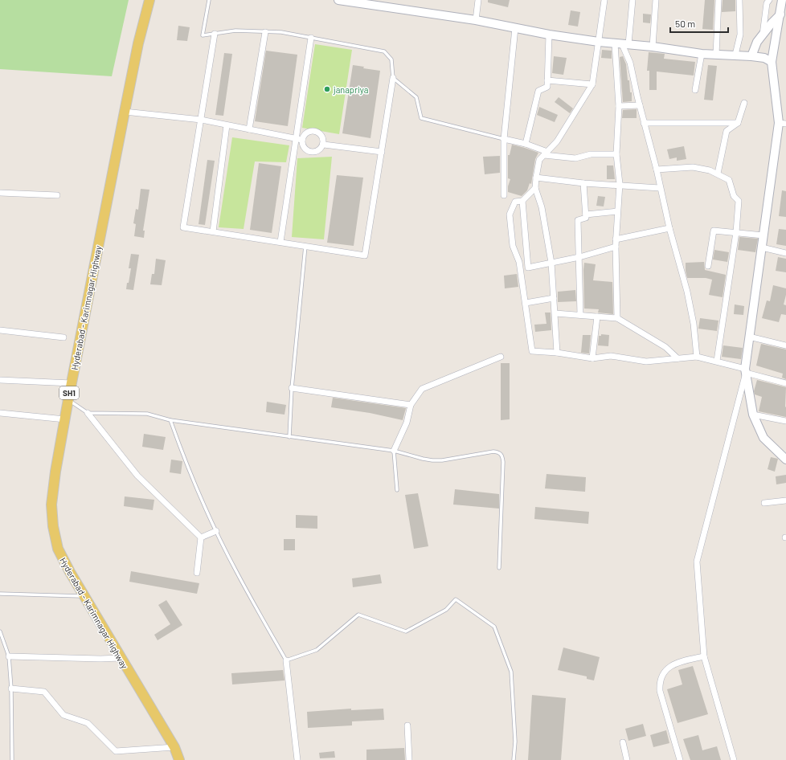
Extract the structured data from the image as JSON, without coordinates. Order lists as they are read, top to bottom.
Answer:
{
  "streets": {
    "main road": ["Hyderabad - Karimnagar Highway", "SH1"]
  },
  "places": ["janapriya"],
  "scale_bar": "50 m"
}
